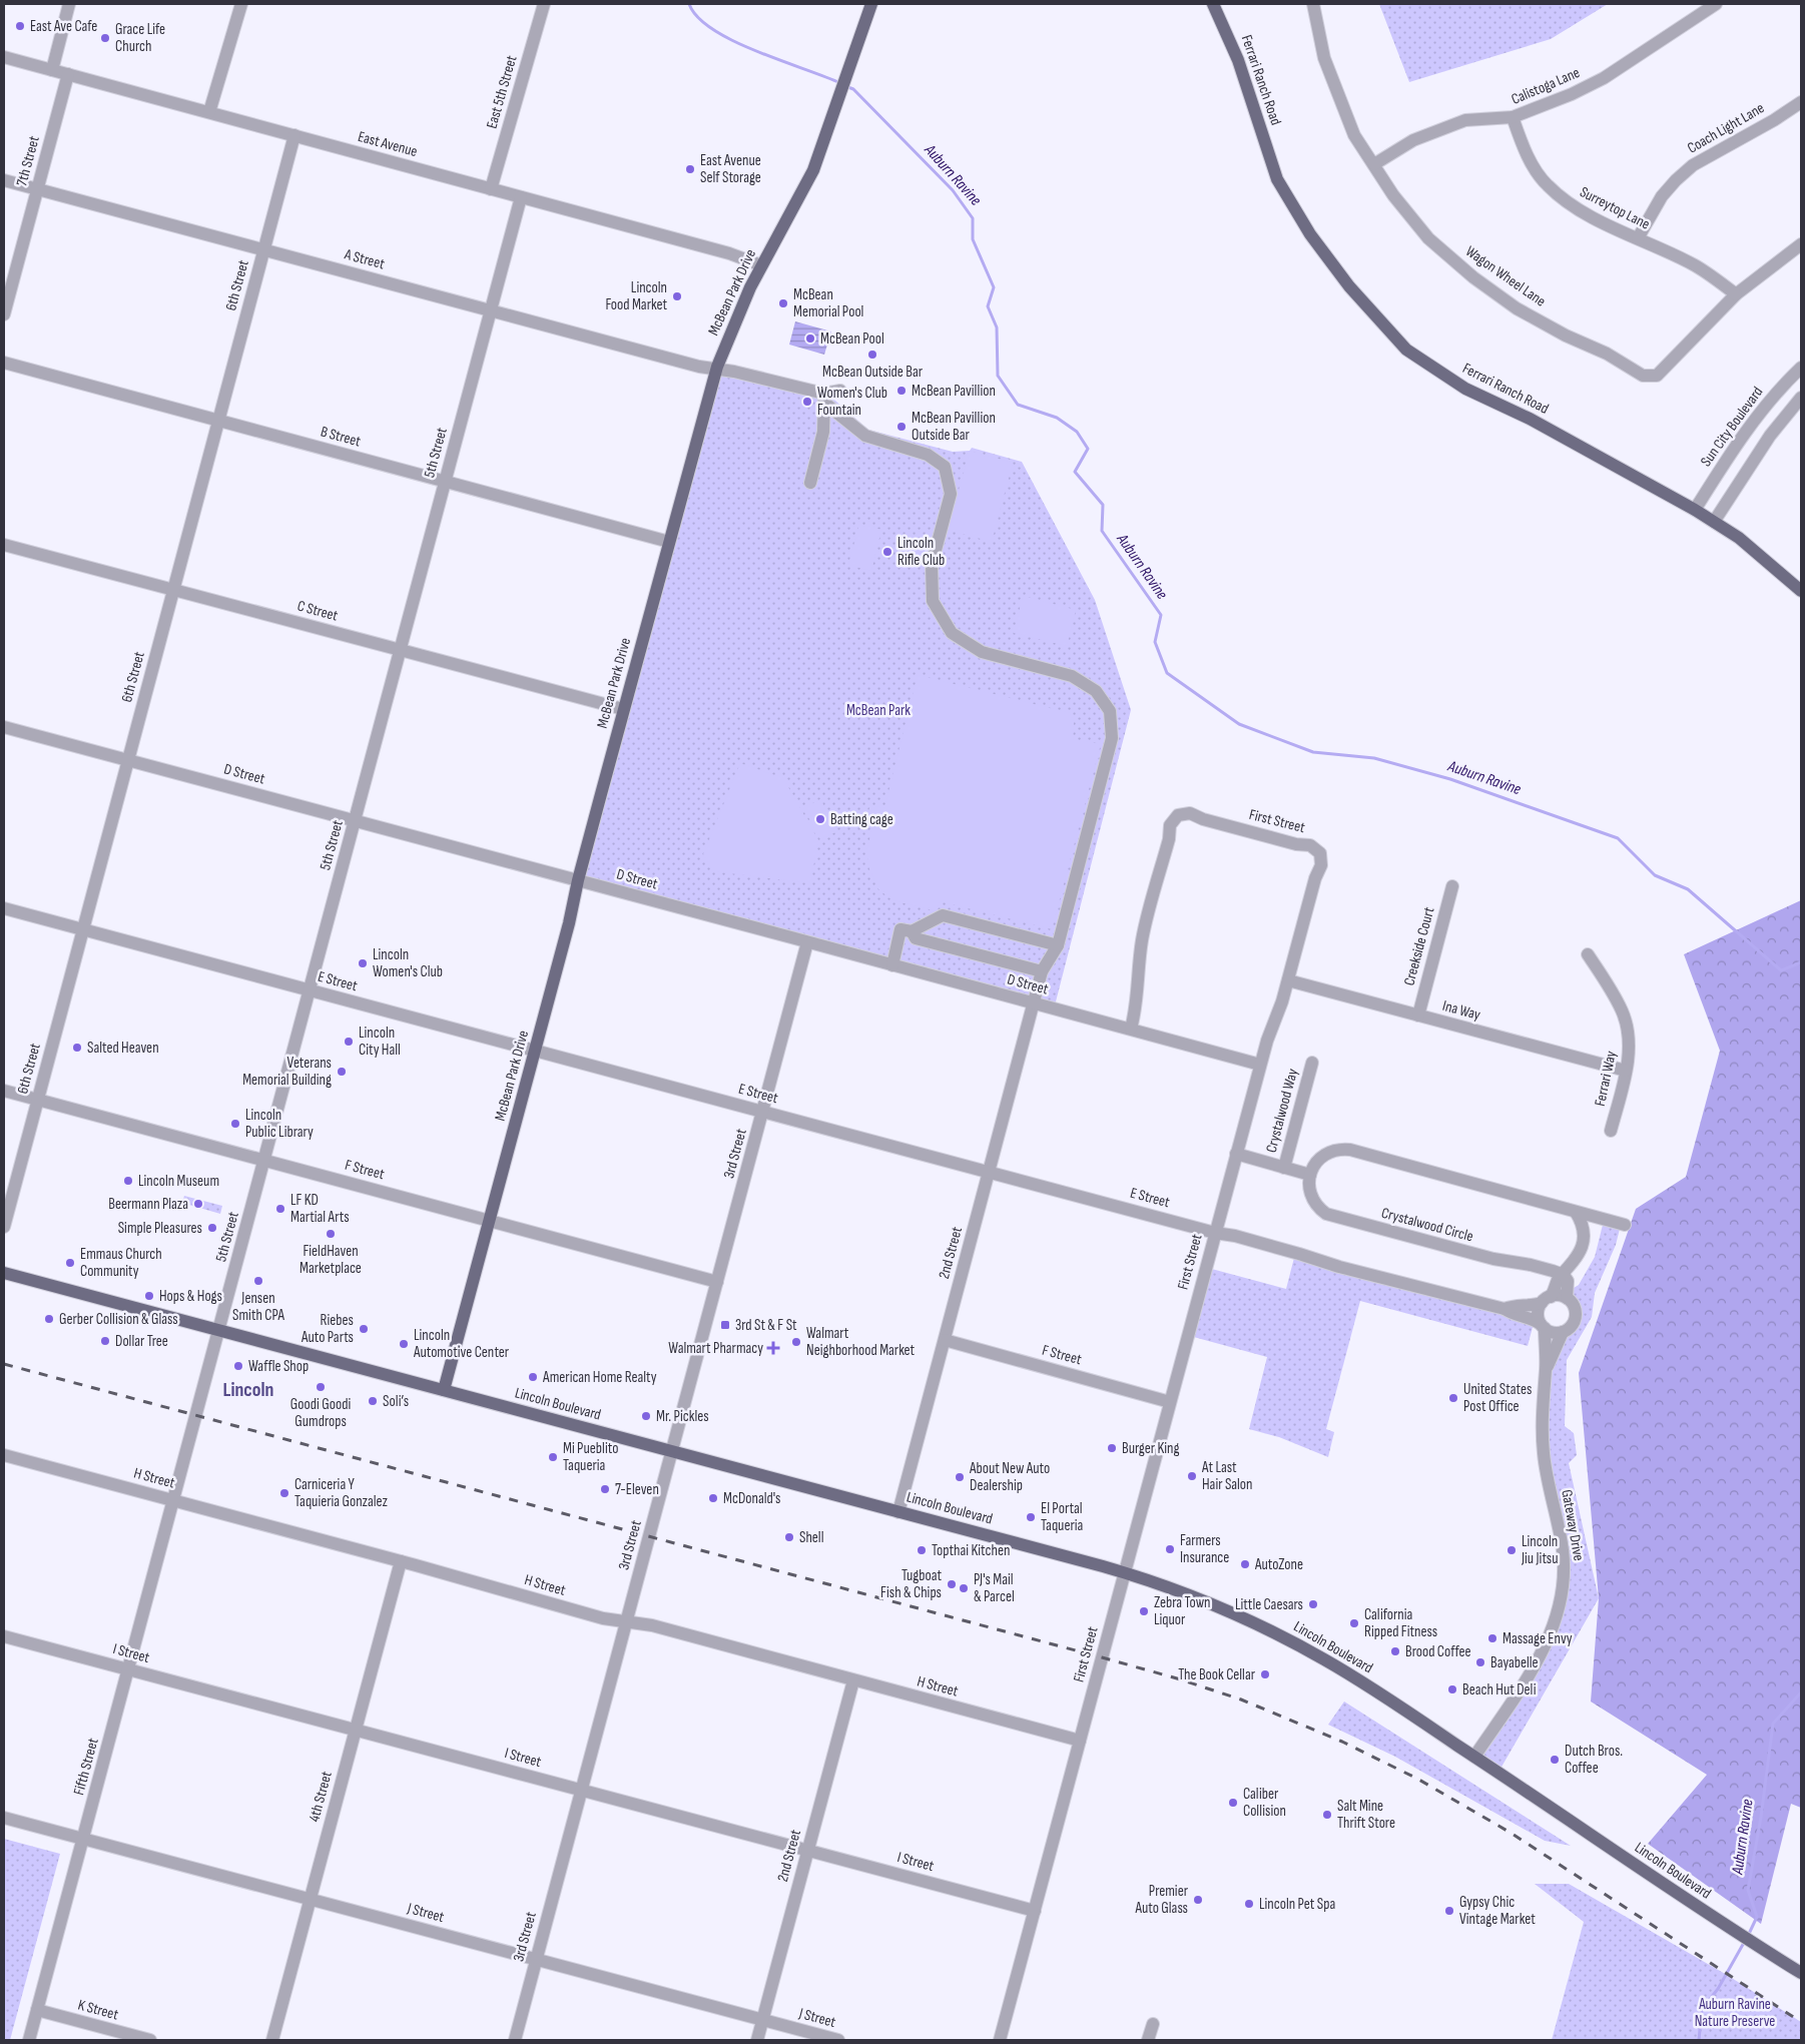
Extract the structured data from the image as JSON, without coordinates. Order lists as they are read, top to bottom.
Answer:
{
  "streets": {
    "main road": ["Ferrari Ranch Road", "McBean Park Drive", "Lincoln Boulevard"],
    "street": [
      "Calistoga Lane",
      "East 5th Street",
      "Coach Light Lane",
      "East Avenue",
      "7th Street",
      "Surreytop Lane",
      "A Street",
      "Wagon Wheel Lane",
      "6th Street",
      "Sun City Boulevard",
      "B Street",
      "5th Street",
      "C Street",
      "D Street",
      "First Street",
      "Creekside Court",
      "E Street",
      "Ina Way",
      "Ferrari Way",
      "Crystalwood Way",
      "3rd Street",
      "F Street",
      "Crystalwood Circle",
      "2nd Street",
      "H Street",
      "Gateway Drive",
      "I Street",
      "Fifth Street",
      "4th Street",
      "J Street",
      "K Street"
    ]
  },
  "crossings": [
    ["Ferrari Ranch Road", "Sun City Boulevard"],
    ["Calistoga Lane", "Surreytop Lane"],
    ["Calistoga Lane", "Wagon Wheel Lane"],
    ["East 5th Street", "East Avenue"],
    ["Coach Light Lane", "Surreytop Lane"],
    ["East Avenue", "7th Street"],
    ["East Avenue", "6th Street"],
    ["East Avenue", "McBean Park Drive"],
    ["East Avenue", "5th Street"],
    ["7th Street", "A Street"],
    ["Surreytop Lane", "Wagon Wheel Lane"],
    ["A Street", "6th Street"],
    ["A Street", "McBean Park Drive"],
    ["A Street", "5th Street"],
    ["A Street", "2nd Street"],
    ["6th Street", "B Street"],
    ["6th Street", "C Street"],
    ["6th Street", "D Street"],
    ["6th Street", "E Street"],
    ["6th Street", "F Street"],
    ["McBean Park Drive", "B Street"],
    ["McBean Park Drive", "C Street"],
    ["McBean Park Drive", "D Street"],
    ["McBean Park Drive", "E Street"],
    ["McBean Park Drive", "F Street"],
    ["McBean Park Drive", "Lincoln Boulevard"],
    ["B Street", "5th Street"],
    ["5th Street", "C Street"],
    ["5th Street", "D Street"],
    ["5th Street", "E Street"],
    ["5th Street", "F Street"],
    ["5th Street", "Lincoln Boulevard"],
    ["5th Street", "H Street"],
    ["5th Street", "Fifth Street"],
    ["D Street", "First Street"],
    ["D Street", "3rd Street"],
    ["D Street", "2nd Street"],
    ["First Street", "E Street"],
    ["First Street", "Ina Way"],
    ["First Street", "F Street"],
    ["First Street", "Lincoln Boulevard"],
    ["First Street", "H Street"],
    ["First Street", "I Street"],
    ["Creekside Court", "Ina Way"],
    ["E Street", "3rd Street"],
    ["E Street", "2nd Street"],
    ["E Street", "Gateway Drive"],
    ["Ina Way", "Ferrari Way"],
    ["3rd Street", "F Street"],
    ["3rd Street", "Lincoln Boulevard"],
    ["3rd Street", "H Street"],
    ["3rd Street", "I Street"],
    ["3rd Street", "J Street"],
    ["F Street", "2nd Street"],
    ["2nd Street", "Lincoln Boulevard"],
    ["2nd Street", "H Street"],
    ["2nd Street", "I Street"],
    ["2nd Street", "J Street"],
    ["Lincoln Boulevard", "Gateway Drive"],
    ["H Street", "Fifth Street"],
    ["H Street", "4th Street"],
    ["I Street", "Fifth Street"],
    ["I Street", "4th Street"],
    ["Fifth Street", "J Street"],
    ["Fifth Street", "K Street"],
    ["4th Street", "J Street"]
  ],
  "districts": ["Lincoln"],
  "water": ["Auburn Ravine"],
  "parks": ["McBean Park", "Auburn Ravine Nature Preserve"],
  "places": {
    "other": [
      "East Ave Cafe",
      "Grace Life Church",
      "East Avenue Self Storage",
      "Lincoln Food Market",
      "McBean Memorial Pool",
      "McBean Pool",
      "McBean Outside Bar",
      "McBean Pavillion",
      "Women's Club Fountain",
      "McBean Pavillion Outside Bar",
      "Lincoln Rifle Club",
      "Batting cage",
      "Lincoln Women's Club",
      "Lincoln City Hall",
      "Salted Heaven",
      "Veterans Memorial Building",
      "Lincoln Public Library",
      "Lincoln Museum",
      "Beermann Plaza",
      "LF KD Martial Arts",
      "Simple Pleasures",
      "FieldHaven Marketplace",
      "Emmaus Church Community",
      "Jensen Smith CPA",
      "Hops & Hogs",
      "Gerber Collision & Glass",
      "Riebes Auto Parts",
      "Dollar Tree",
      "Walmart Neighborhood Market",
      "Lincoln Automotive Center",
      "Waffle Shop",
      "American Home Realty",
      "Goodi Goodi Gumdrops",
      "United States Post Office",
      "Soli’s",
      "Mr. Pickles",
      "Burger King",
      "Mi Pueblito Taqueria",
      "At Last Hair Salon",
      "About New Auto Dealership",
      "7-Eleven",
      "Carniceria Y Taquieria Gonzalez",
      "McDonald's",
      "El Portal Taqueria",
      "Shell",
      "Farmers Insurance",
      "Topthai Kitchen",
      "Lincoln Jiu Jitsu",
      "AutoZone",
      "Tugboat Fish & Chips",
      "PJ's Mail & Parcel",
      "Little Caesars",
      "Zebra Town Liquor",
      "California Ripped Fitness",
      "Massage Envy",
      "Brood Coffee",
      "Bayabelle",
      "The Book Cellar",
      "Beach Hut Deli",
      "Dutch Bros. Coffee",
      "Caliber Collision",
      "Salt Mine Thrift Store",
      "Premier Auto Glass",
      "Lincoln Pet Spa",
      "Gypsy Chic Vintage Market"
    ],
    "transit": ["3rd St & F St"],
    "health": ["Walmart Pharmacy"]
  }
}
